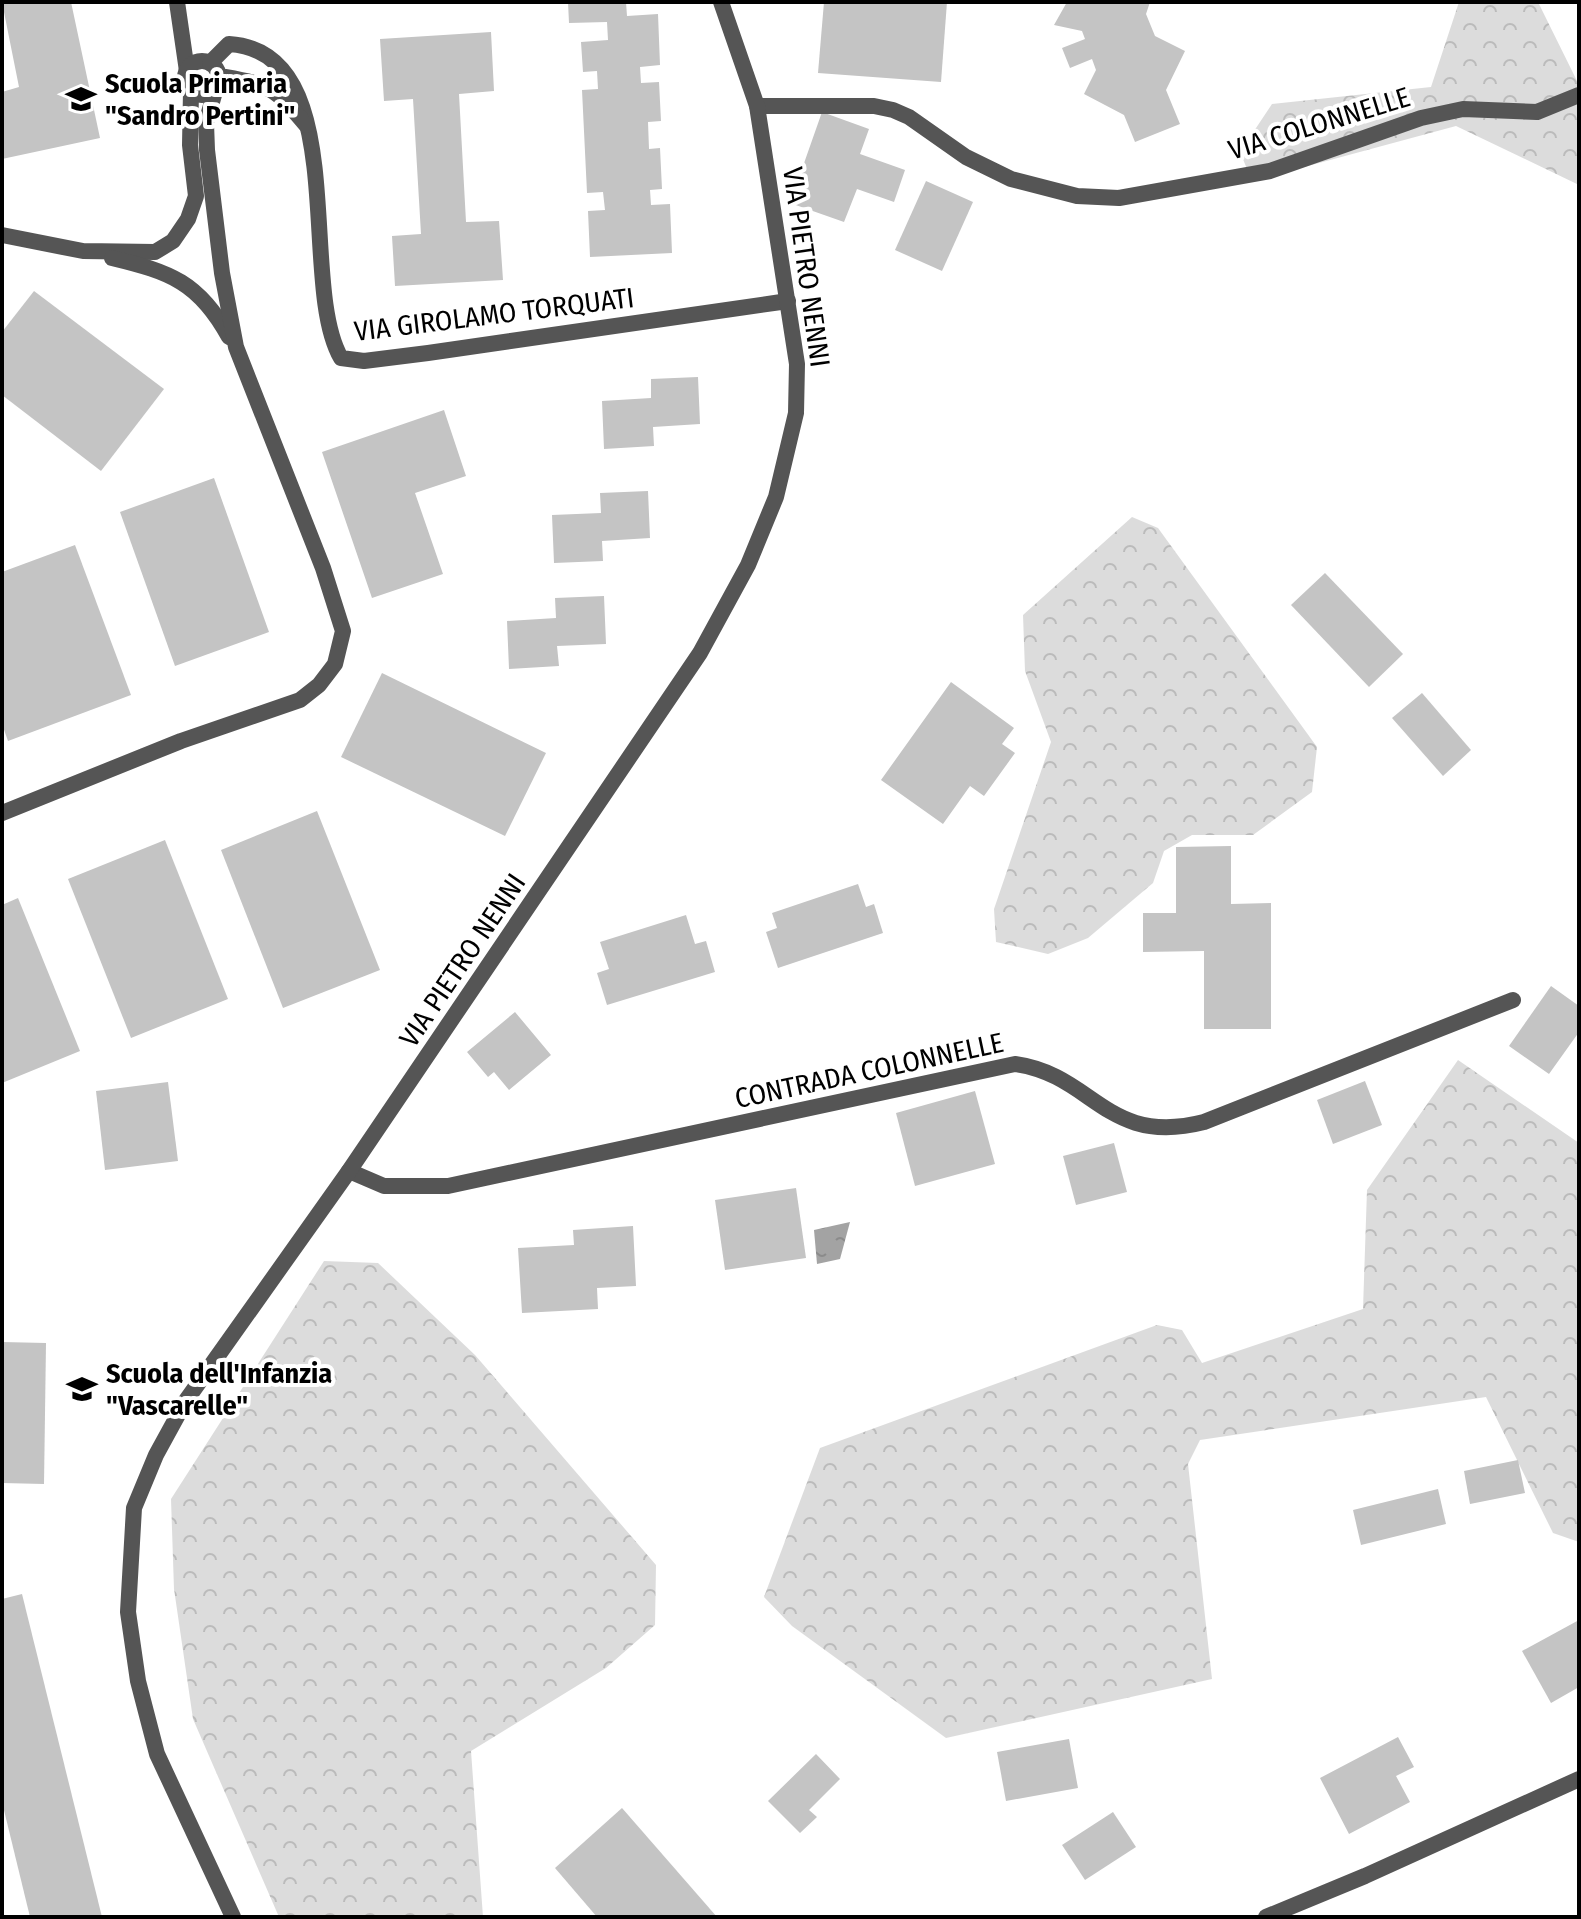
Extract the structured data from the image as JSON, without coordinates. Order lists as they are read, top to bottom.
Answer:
{
  "streets": {
    "street": [
      "VIA COLONNELLE",
      "VIA PIETRO NENNI",
      "VIA GIROLAMO TORQUATI",
      "CONTRADA COLONNELLE"
    ]
  },
  "crossings": [
    ["VIA COLONNELLE", "VIA PIETRO NENNI"],
    ["VIA PIETRO NENNI", "VIA GIROLAMO TORQUATI"],
    ["VIA PIETRO NENNI", "CONTRADA COLONNELLE"]
  ],
  "places": {
    "school or university": ["Scuola Primaria \"Sandro Pertini\"", "Scuola dell'Infanzia \"Vascarelle\""]
  }
}
